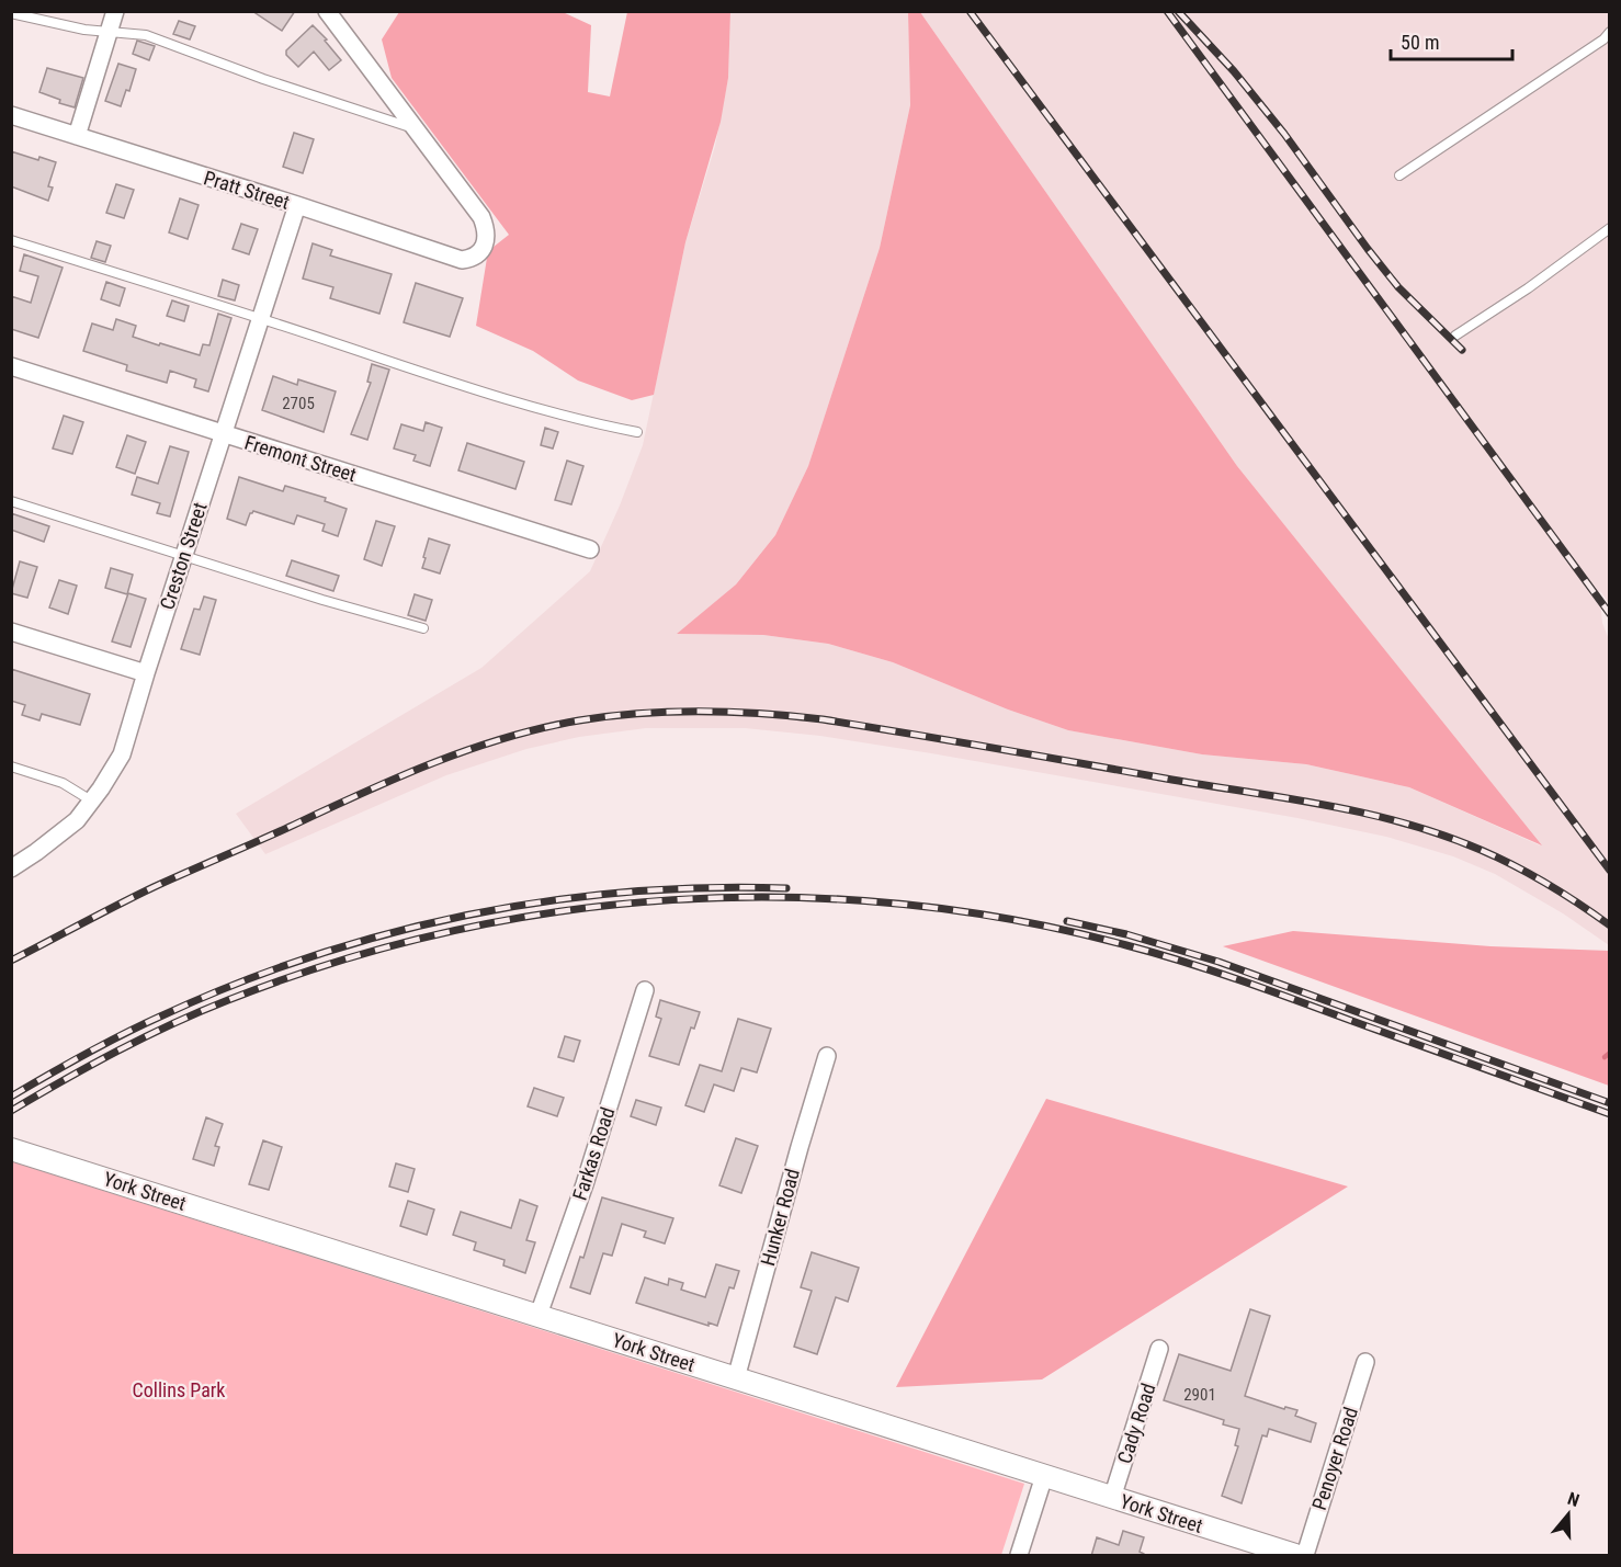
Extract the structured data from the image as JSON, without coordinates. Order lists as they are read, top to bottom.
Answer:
{
  "streets": {
    "street": [
      "Pratt Street",
      "Fremont Street",
      "Creston Street",
      "Farkas Road",
      "York Street",
      "Hunker Road",
      "Cady Road",
      "Penoyer Road"
    ]
  },
  "crossings": [
    ["Pratt Street", "Creston Street"],
    ["Fremont Street", "Creston Street"],
    ["Farkas Road", "York Street"],
    ["York Street", "Hunker Road"],
    ["York Street", "Cady Road"]
  ],
  "parks": ["Collins Park"],
  "house_numbers": ["2705", "2901"],
  "scale_bar": "50 m",
  "north": "top"
}
